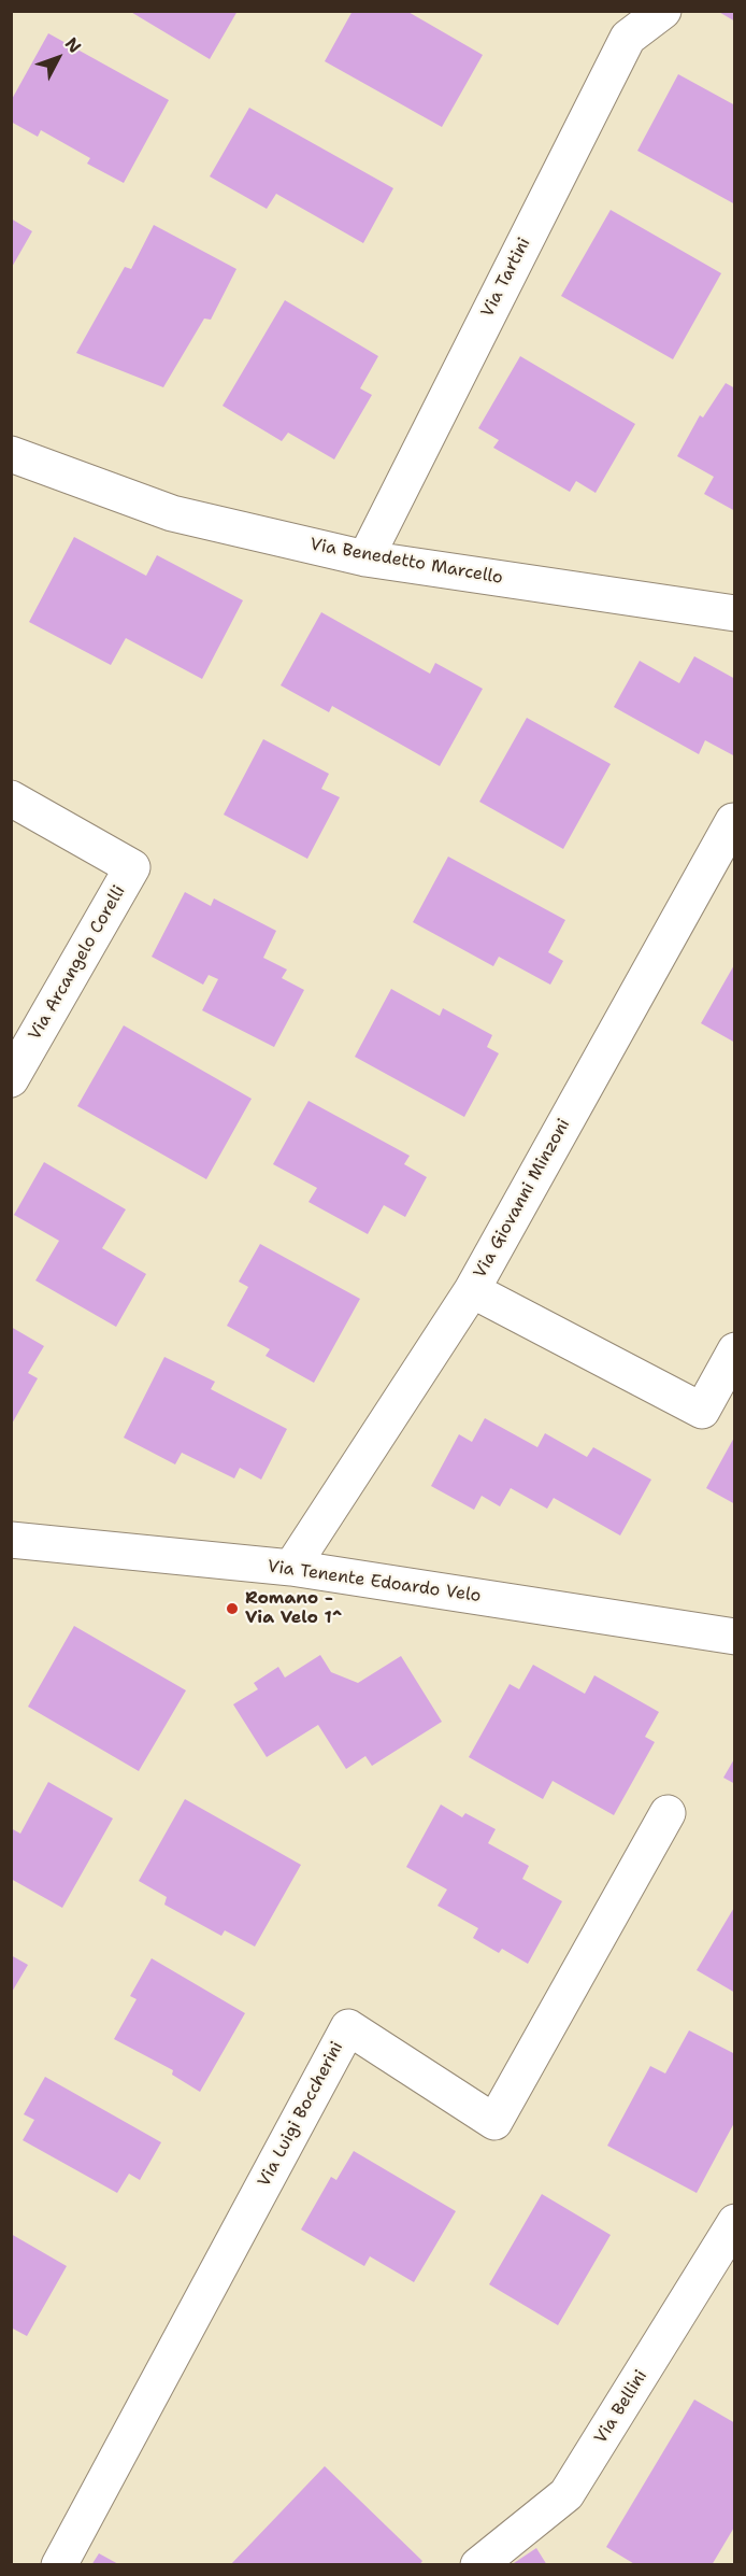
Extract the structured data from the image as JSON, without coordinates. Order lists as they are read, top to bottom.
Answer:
{
  "streets": {
    "street": [
      "Via Tartini",
      "Via Benedetto Marcello",
      "Via Arcangelo Corelli",
      "Via Giovanni Minzoni",
      "Via Tenente Edoardo Velo",
      "Via Luigi Boccherini",
      "Via Bellini"
    ]
  },
  "crossings": [
    ["Via Tartini", "Via Benedetto Marcello"],
    ["Via Giovanni Minzoni", "Via Tenente Edoardo Velo"]
  ],
  "places": ["Romano - Via Velo 1^"],
  "north": "top right"
}
